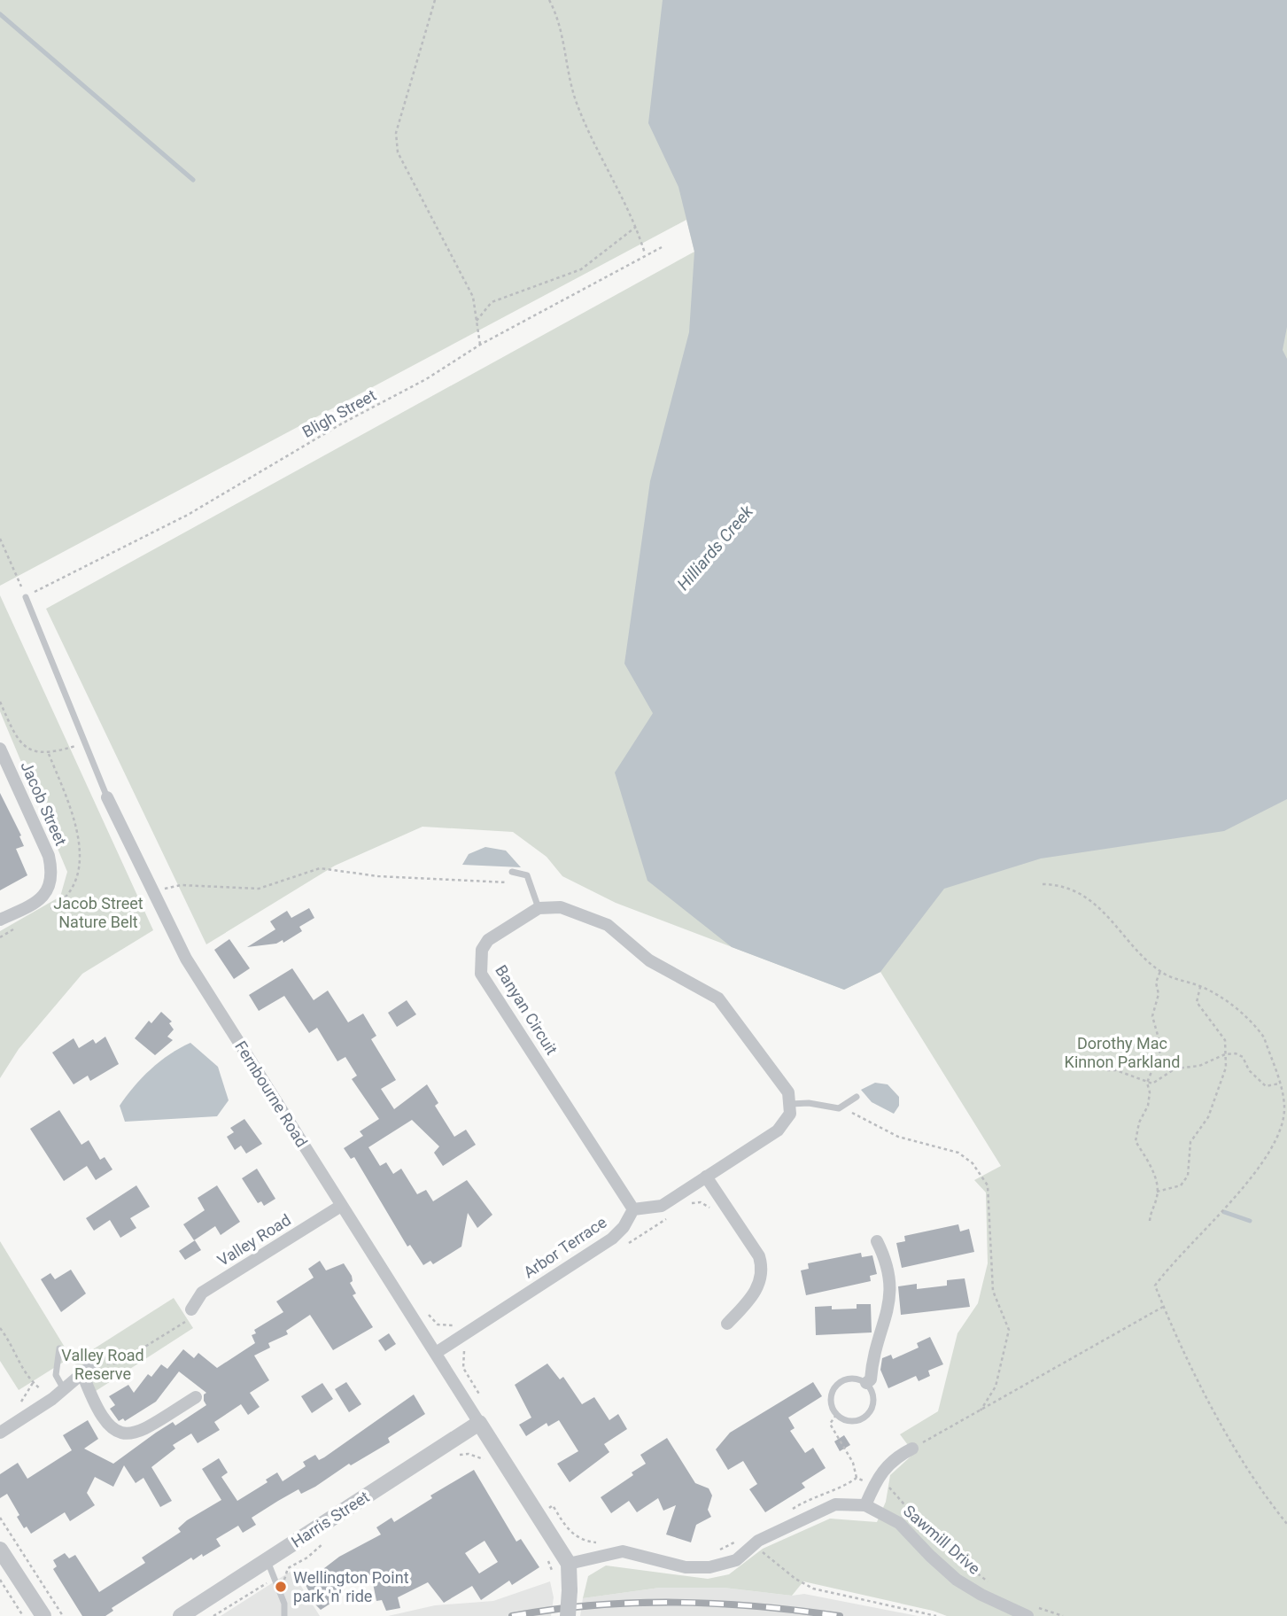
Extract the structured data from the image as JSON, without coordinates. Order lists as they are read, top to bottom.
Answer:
{
  "streets": {
    "street": [
      "Jacob Street",
      "Banyan Circuit",
      "Fernbourne Road",
      "Valley Road",
      "Arbor Terrace",
      "Harris Street",
      "Sawmill Drive"
    ],
    "path": ["Bligh Street"]
  },
  "crossings": [
    ["Bligh Street", "Fernbourne Road"],
    ["Banyan Circuit", "Arbor Terrace"],
    ["Fernbourne Road", "Valley Road"],
    ["Fernbourne Road", "Arbor Terrace"],
    ["Fernbourne Road", "Harris Street"]
  ],
  "water": ["Hilliards Creek"],
  "parks": ["Jacob Street Nature Belt", "Dorothy Mac Kinnon Parkland", "Valley Road Reserve"],
  "places": ["Wellington Point park 'n' ride"]
}
